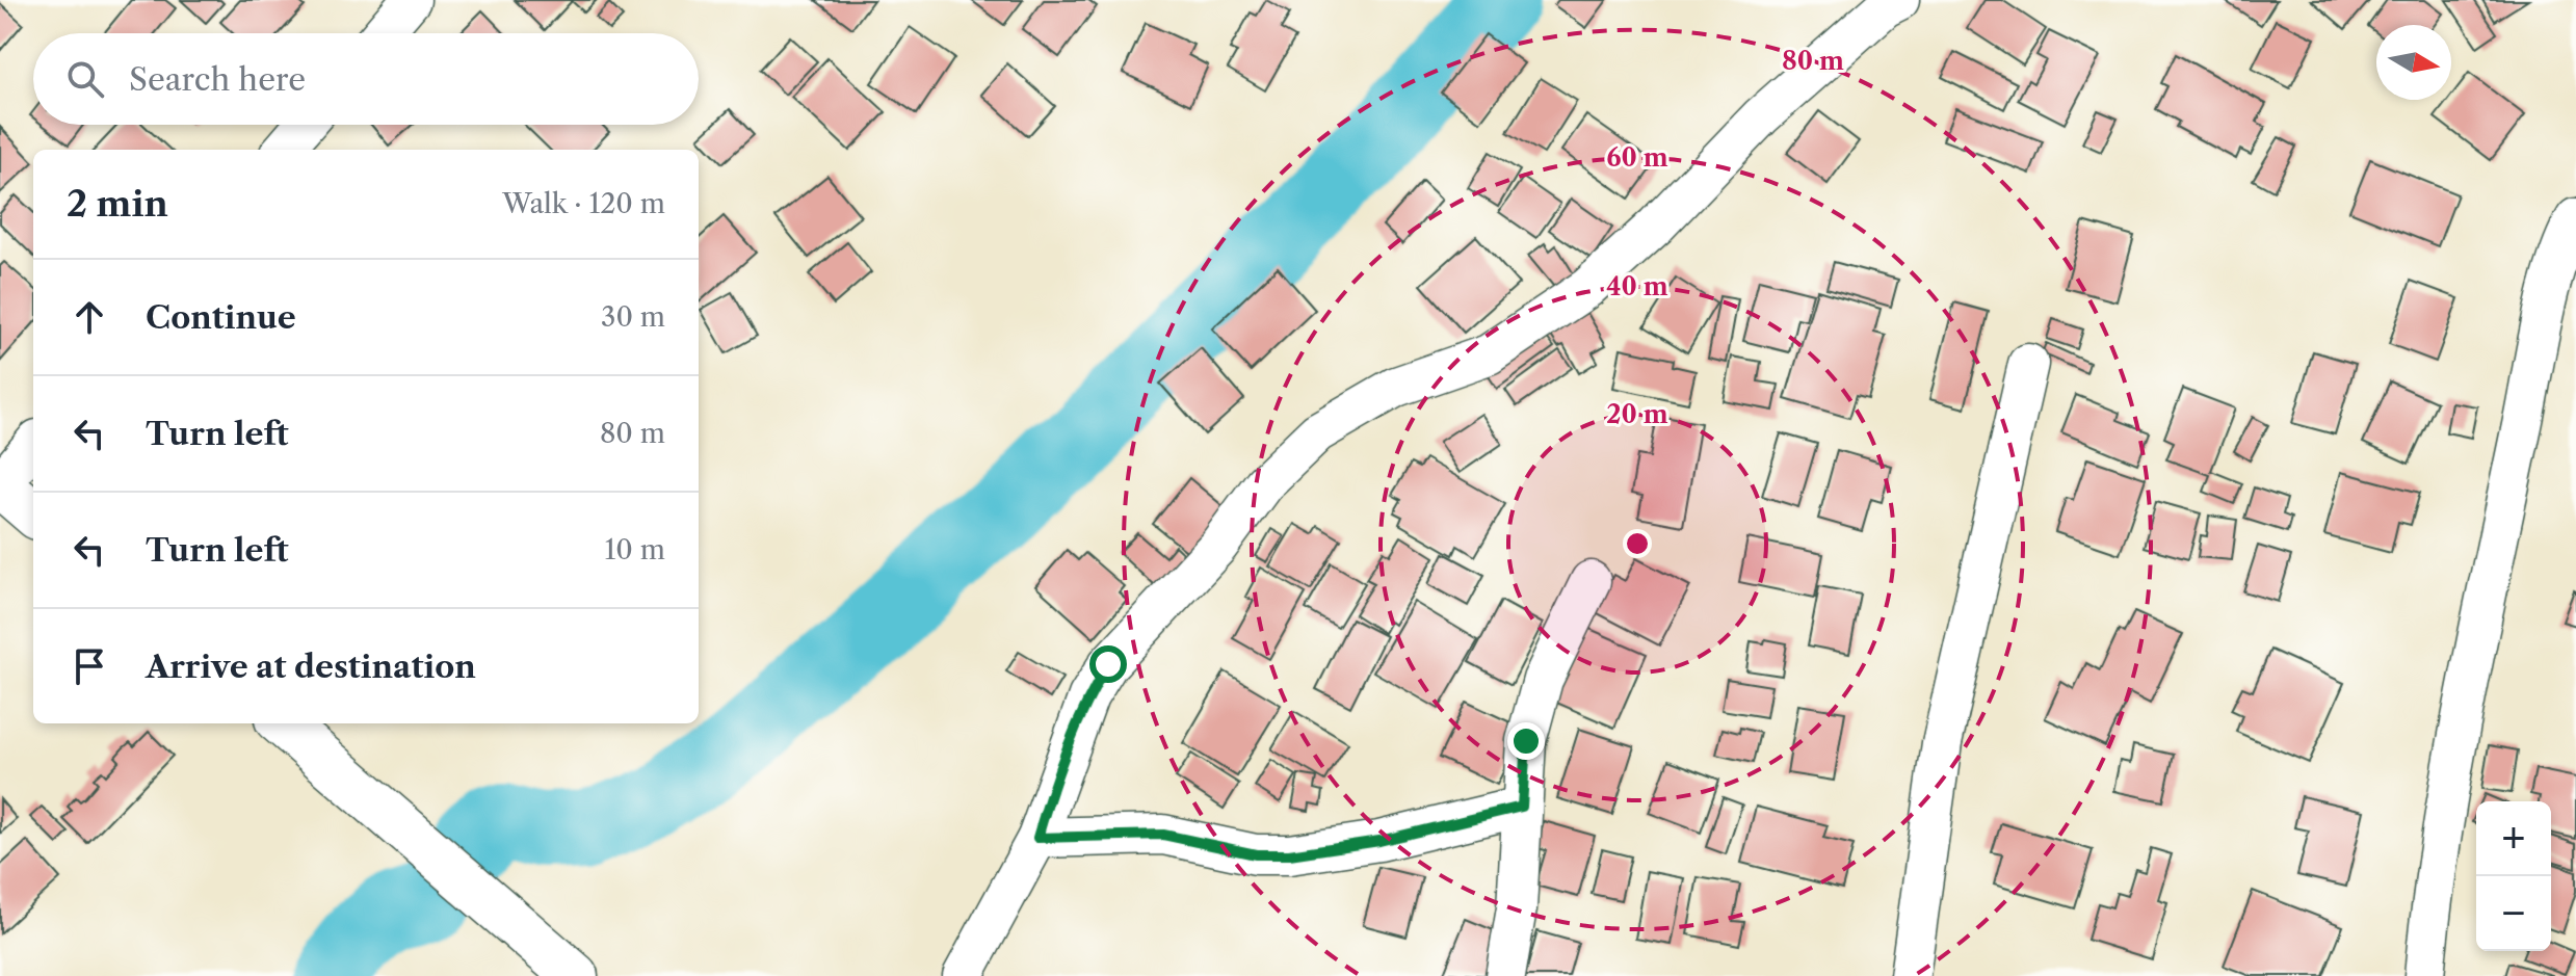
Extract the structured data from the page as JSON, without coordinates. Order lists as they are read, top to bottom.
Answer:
{
  "north": "right",
  "page": {
    "search": "Search here",
    "heading": ["2 min", "Walk · 120 m"],
    "list": [
      ["Continue", "30 m"],
      ["Turn left", "80 m"],
      ["Turn left", "10 m"],
      "Arrive at destination"
    ],
    "map_buttons": ["+", "−"]
  },
  "rings": [
    "80 m",
    "60 m",
    "40 m",
    "20 m"
  ]
}
